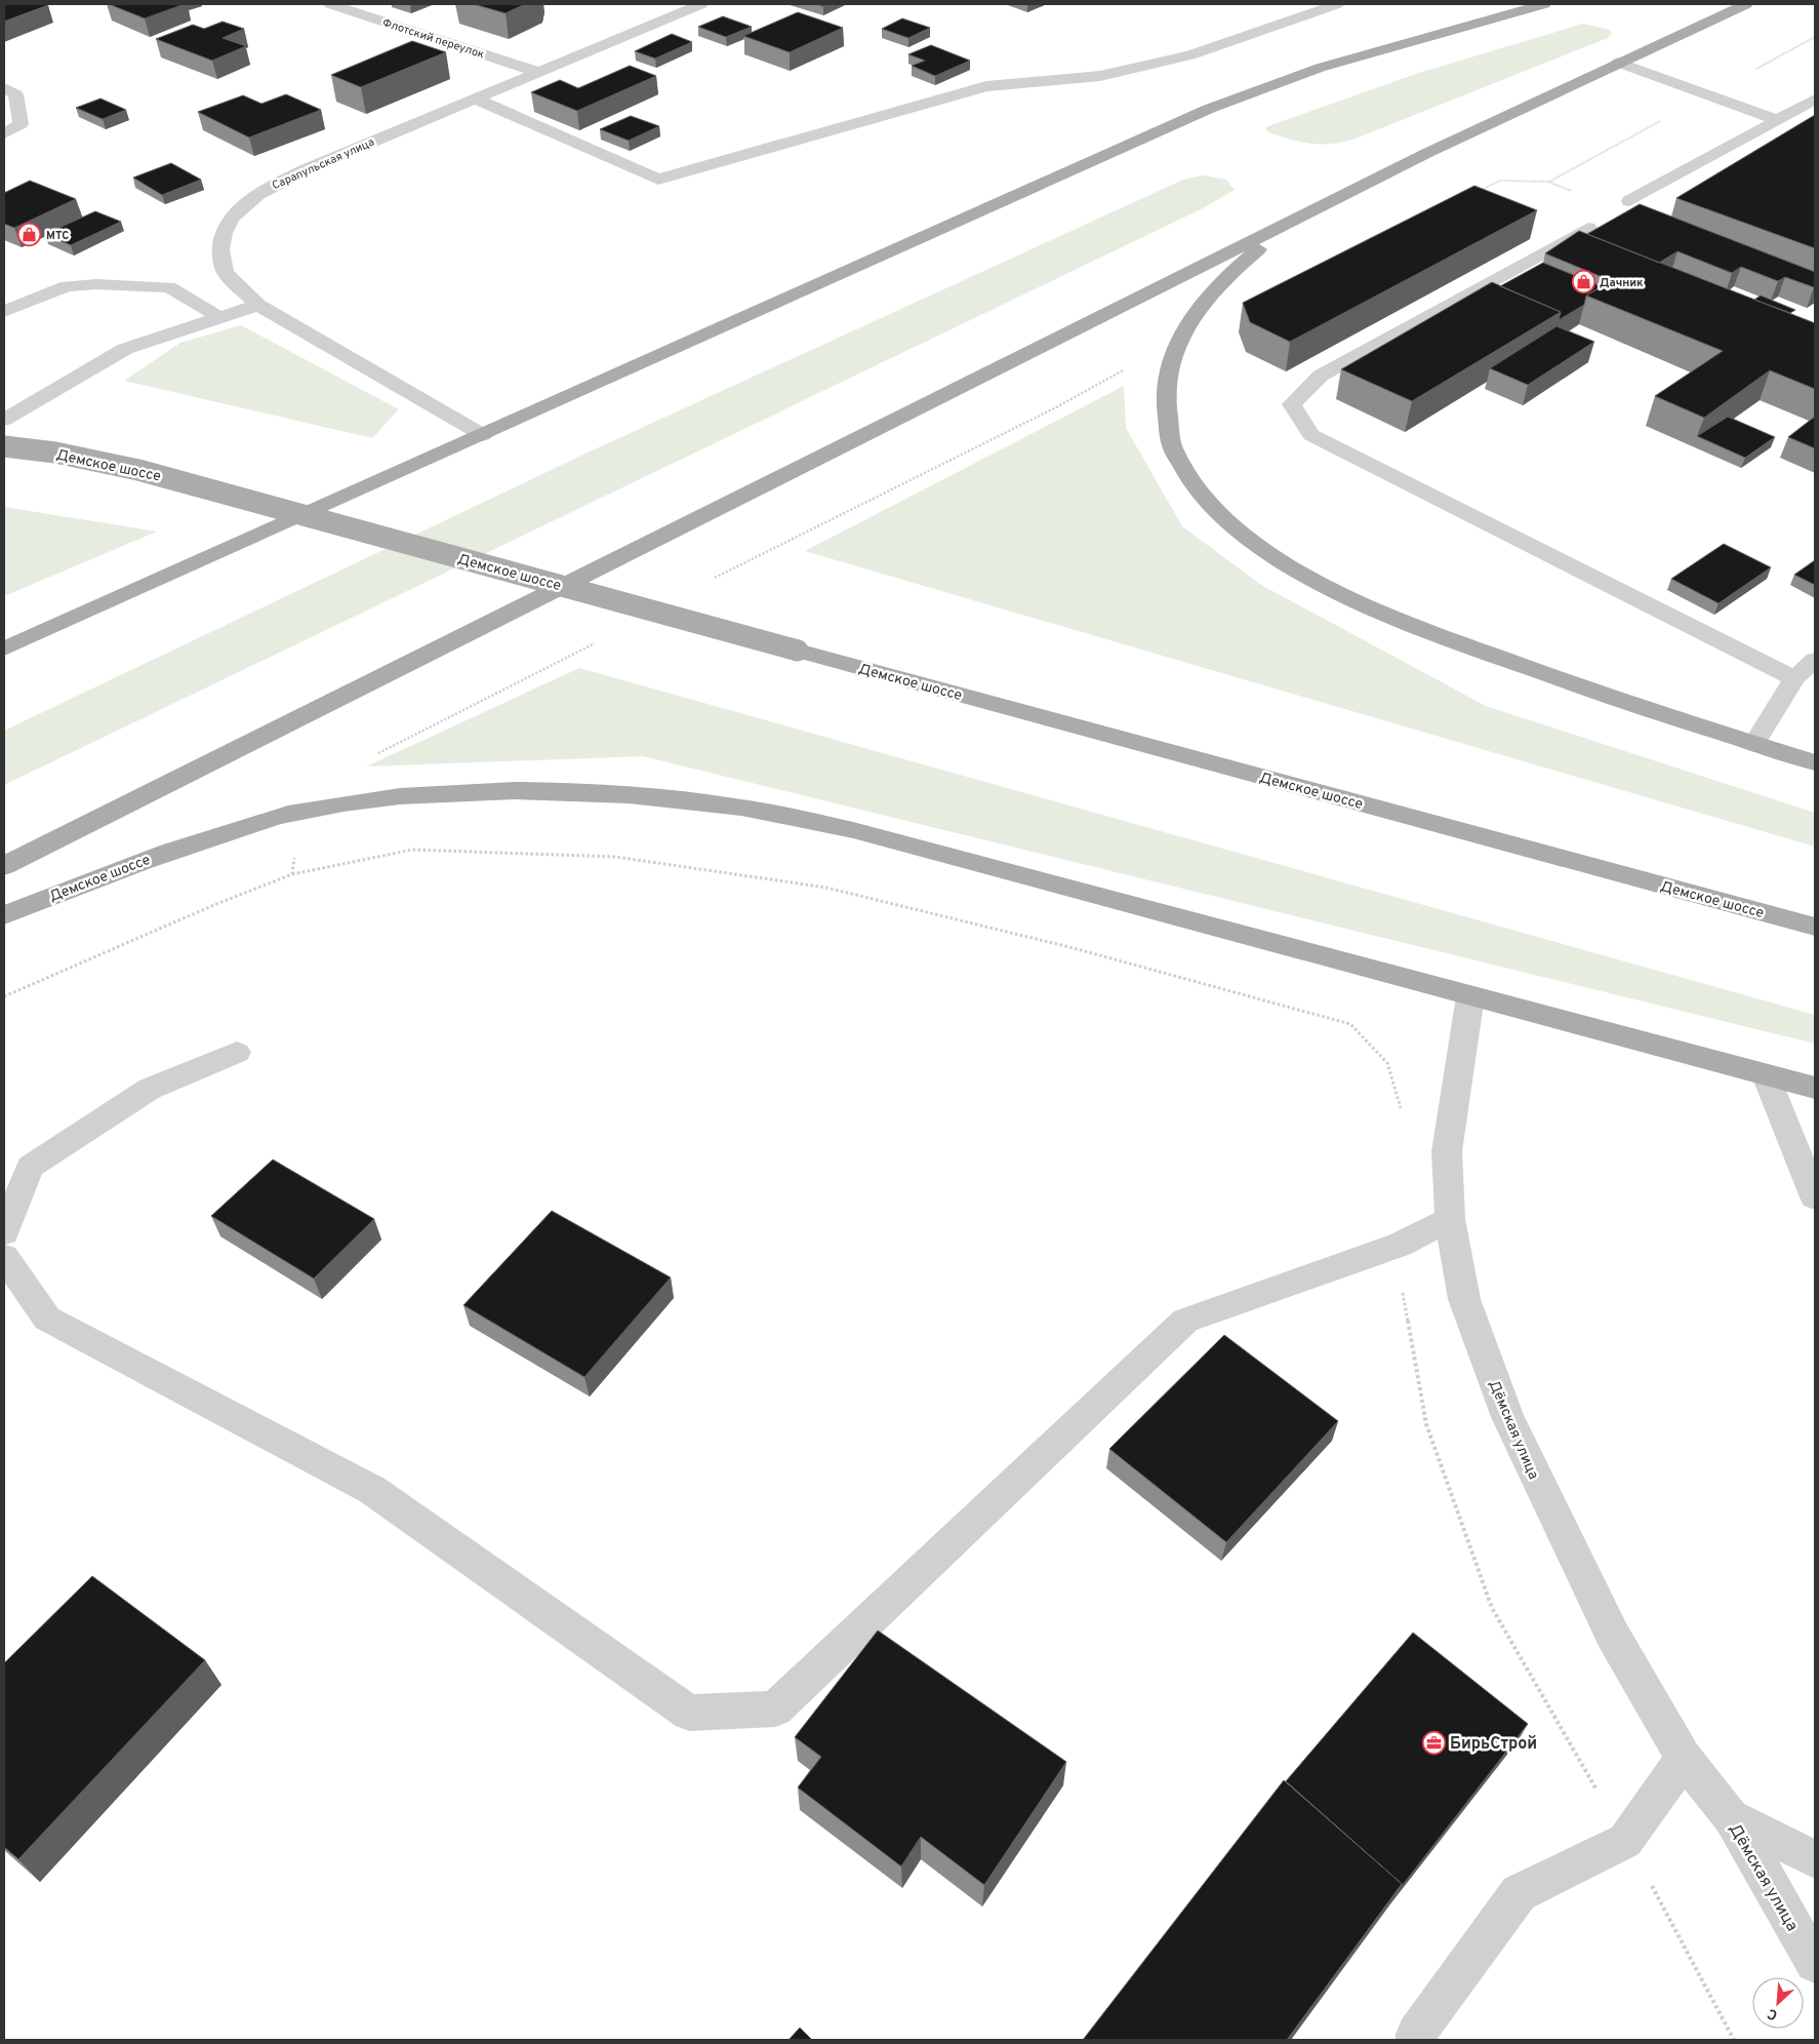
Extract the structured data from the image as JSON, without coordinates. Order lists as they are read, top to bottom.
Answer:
{
  "streets": {
    "main road": ["Демское шоссе"],
    "street": ["Флотский переулок", "Сарапульская улица", "Дёмская улица"]
  },
  "crossings": [
    ["Флотский переулок", "Сарапульская улица"],
    ["Демское шоссе", "Дёмская улица"]
  ],
  "places": {
    "shop": ["МТС", "Дачник"],
    "office": ["БирьСтрой"]
  },
  "north": "bottom left"
}
